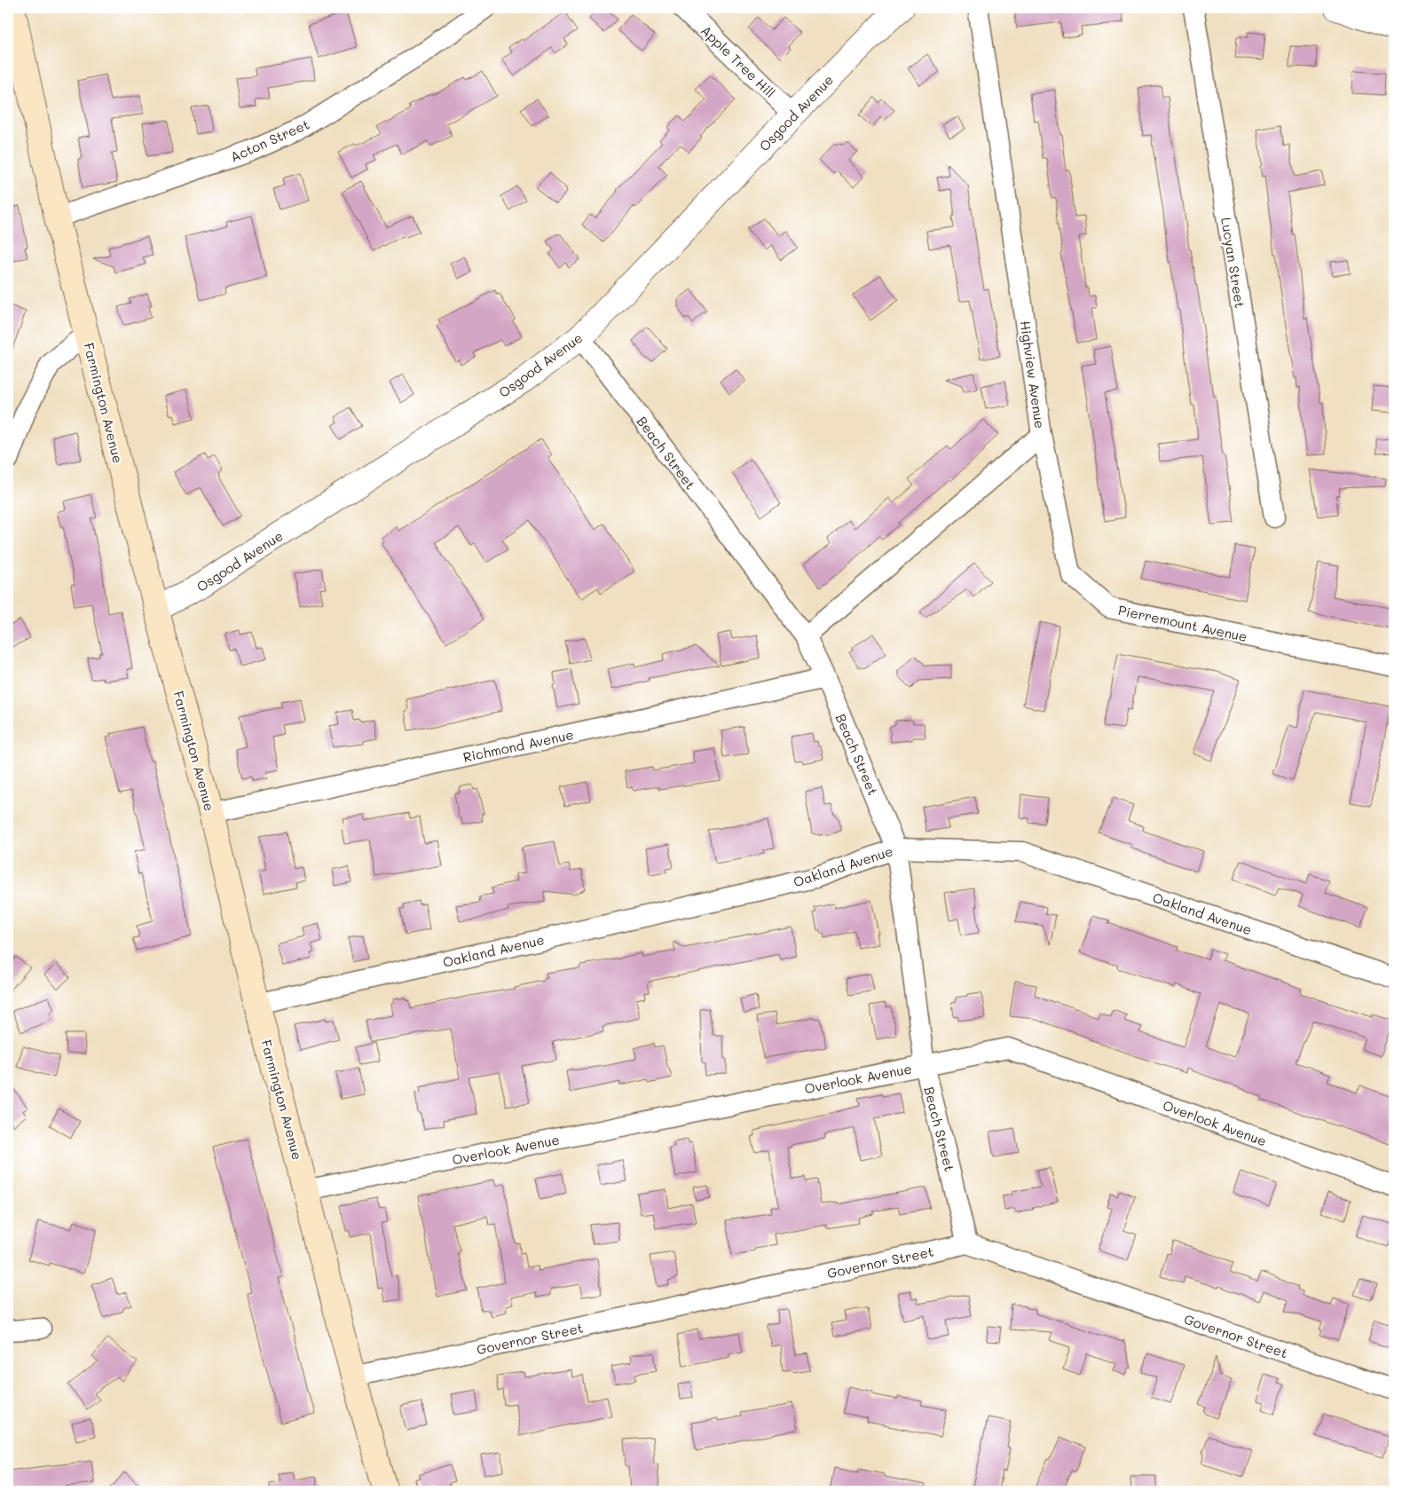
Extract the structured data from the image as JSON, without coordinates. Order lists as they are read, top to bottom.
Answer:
{
  "streets": {
    "main road": ["Farmington Avenue"],
    "street": [
      "Apple Tree Hill",
      "Osgood Avenue",
      "Acton Street",
      "Lucyan Street",
      "Highview Avenue",
      "Beach Street",
      "Pierremount Avenue",
      "Richmond Avenue",
      "Oakland Avenue",
      "Overlook Avenue",
      "Governor Street"
    ]
  },
  "crossings": [
    ["Apple Tree Hill", "Osgood Avenue"],
    ["Osgood Avenue", "Farmington Avenue"],
    ["Osgood Avenue", "Beach Street"],
    ["Acton Street", "Farmington Avenue"],
    ["Highview Avenue", "Beach Street"],
    ["Highview Avenue", "Pierremount Avenue"],
    ["Farmington Avenue", "Richmond Avenue"],
    ["Farmington Avenue", "Oakland Avenue"],
    ["Farmington Avenue", "Overlook Avenue"],
    ["Farmington Avenue", "Governor Street"],
    ["Beach Street", "Richmond Avenue"],
    ["Beach Street", "Oakland Avenue"],
    ["Beach Street", "Overlook Avenue"],
    ["Beach Street", "Governor Street"]
  ]
}
